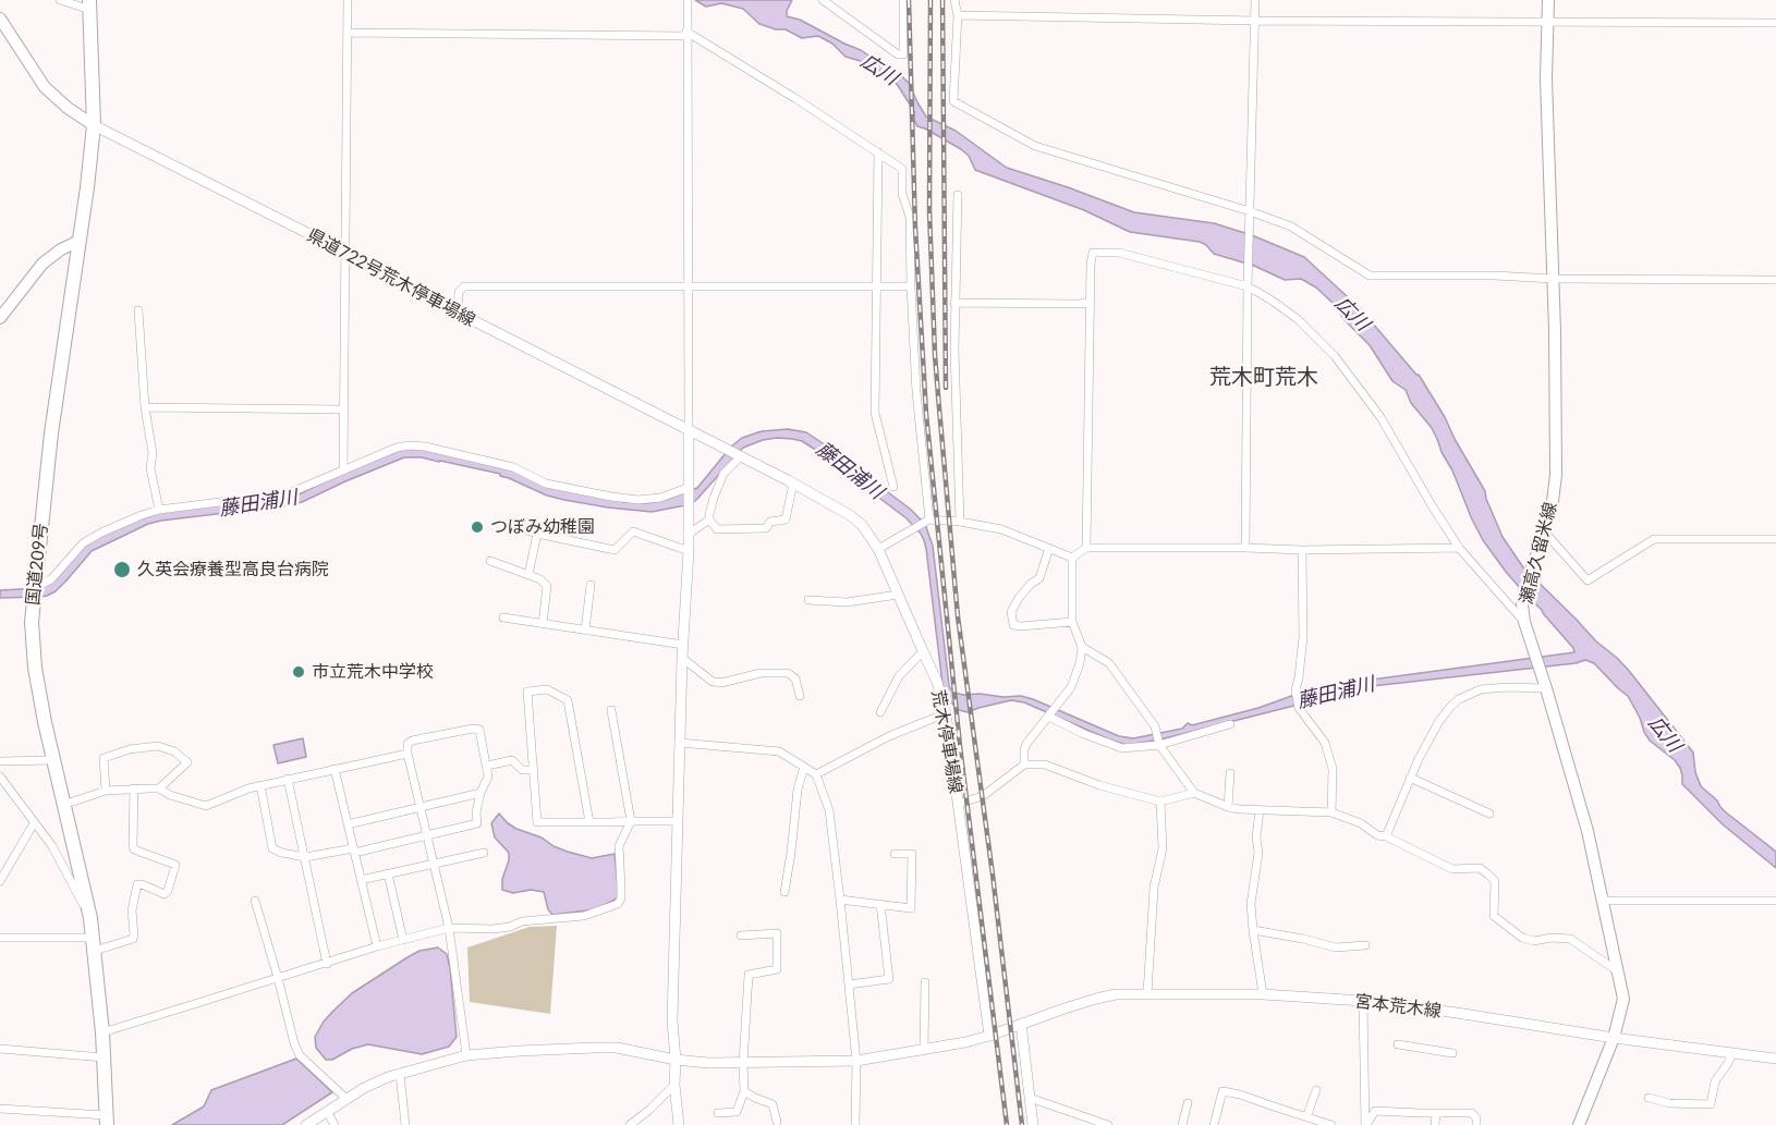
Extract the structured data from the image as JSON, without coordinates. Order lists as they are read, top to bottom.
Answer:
{
  "streets": {
    "highway": ["国道209号"],
    "main road": [
      "県道722号荒木停車場線",
      "瀬高久留米線",
      "荒木停車場線",
      "宮本荒木線"
    ]
  },
  "crossings": [
    ["県道722号荒木停車場線", "国道209号"],
    ["県道722号荒木停車場線", "荒木停車場線"],
    ["瀬高久留米線", "宮本荒木線"]
  ],
  "districts": ["荒木町荒木"],
  "water": ["広川", "藤田浦川"],
  "places": ["つぼみ幼稚園", "久英会療養型高良台病院", "市立荒木中学校"]
}
